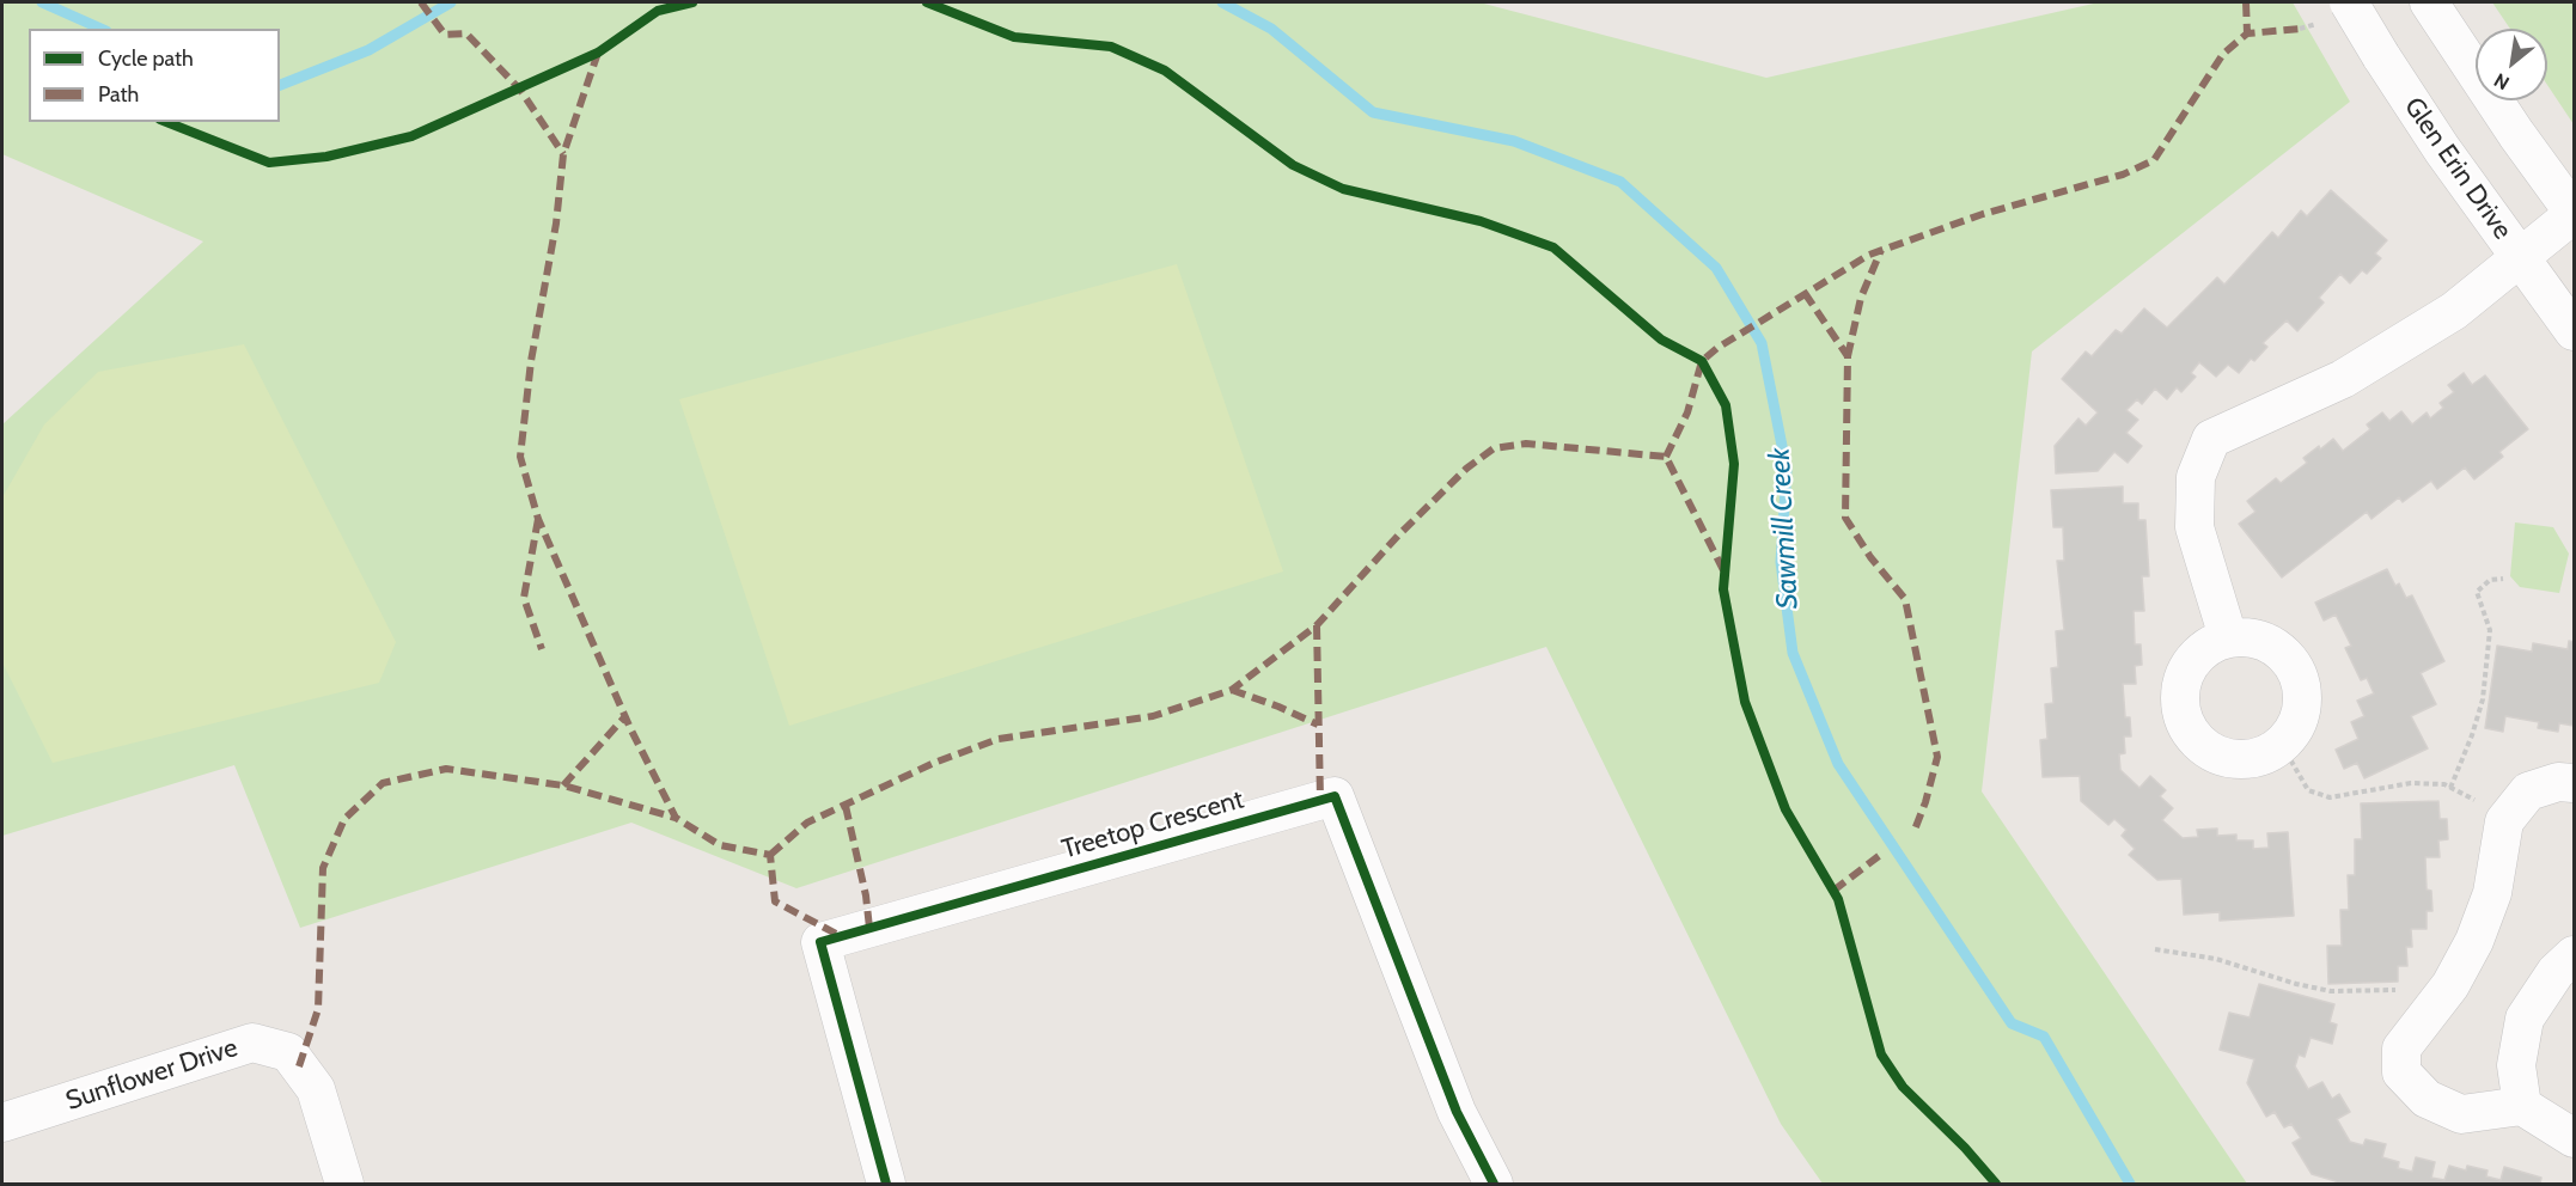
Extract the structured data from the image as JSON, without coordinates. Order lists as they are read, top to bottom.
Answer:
{
  "streets": {
    "street": ["Glen Erin Drive", "Treetop Crescent", "Sunflower Drive"]
  },
  "water": ["Sawmill Creek"],
  "legend": ["Cycle path", "Path"],
  "north": "bottom left"
}
